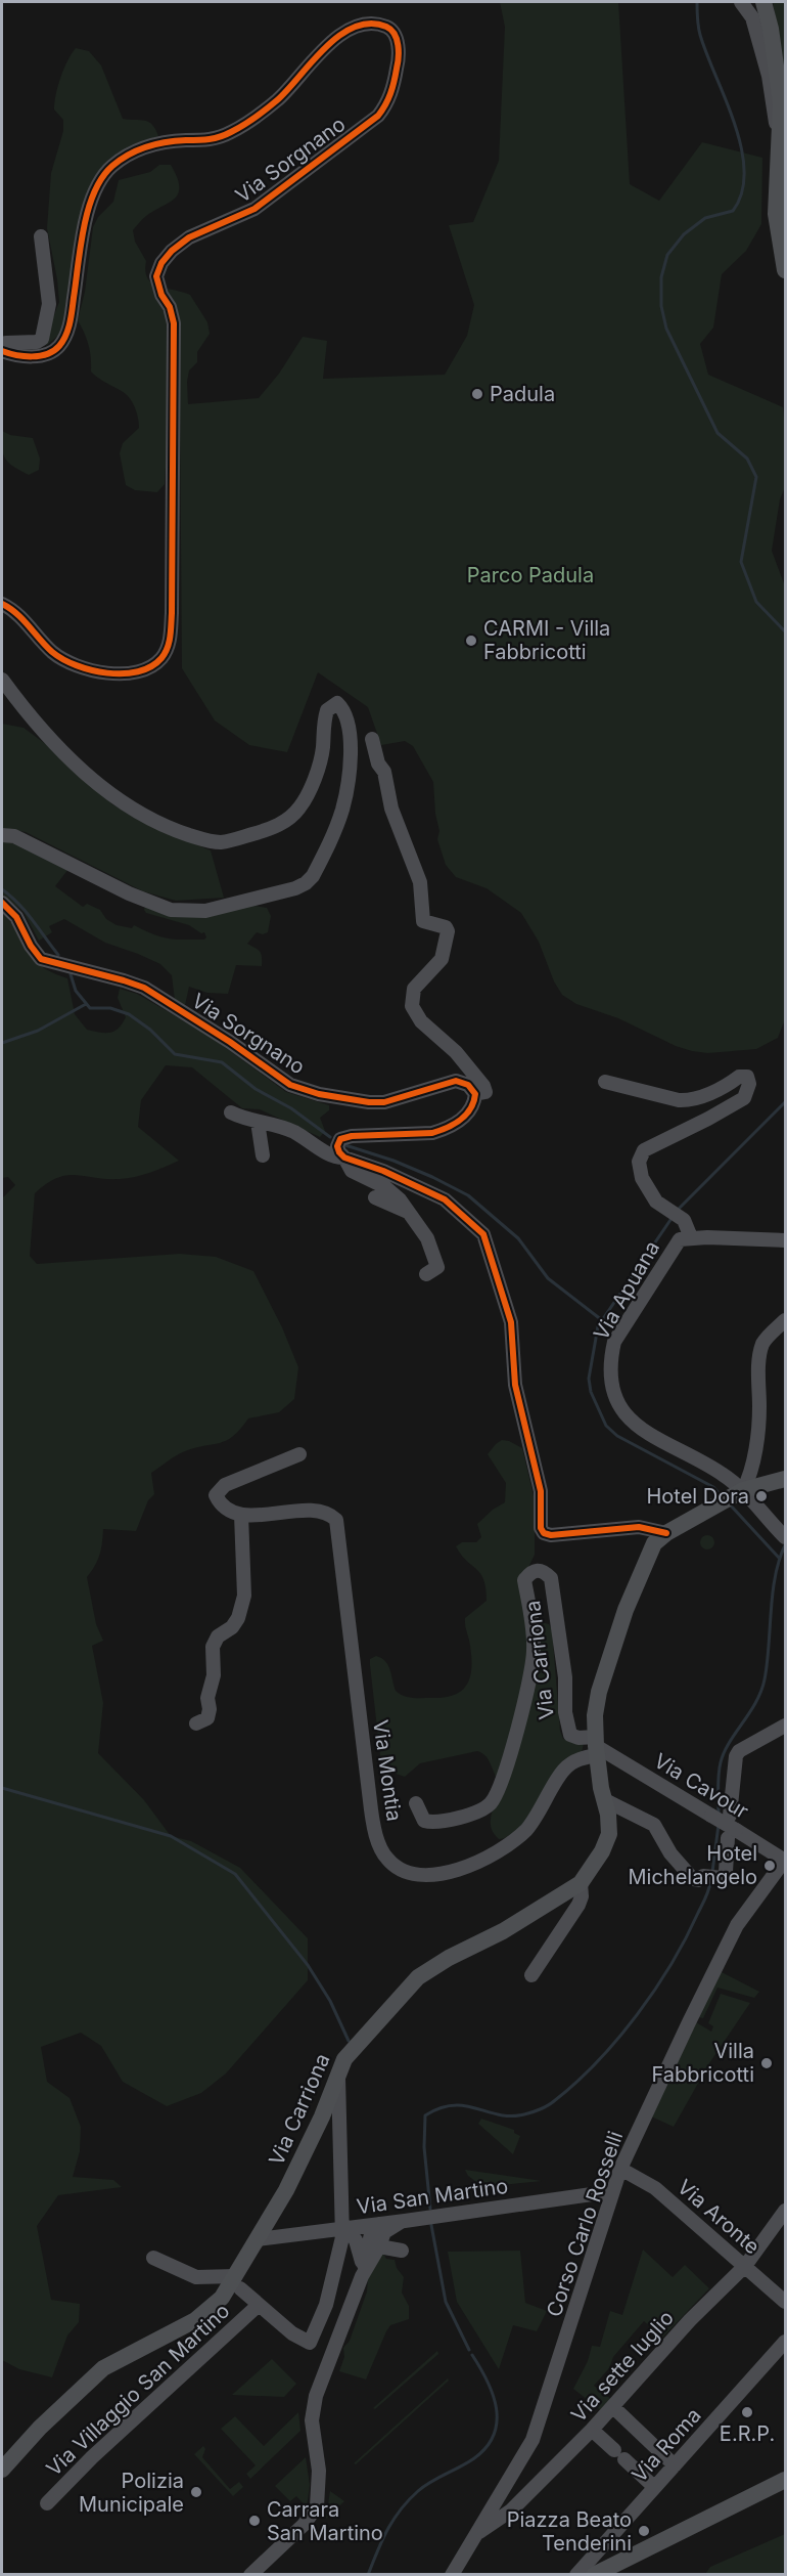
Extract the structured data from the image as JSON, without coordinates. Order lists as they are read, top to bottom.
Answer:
{
  "streets": {
    "main road": ["Via Carriona"],
    "street": [
      "Via Sorgnano",
      "Via Apuana",
      "Via Montia",
      "Via Cavour",
      "Via San Martino",
      "Via Aronte",
      "Corso Carlo Rosselli",
      "Via sette luglio",
      "Via Villaggio San Martino",
      "Via Roma"
    ]
  },
  "crossings": [
    ["Via Apuana", "Via Carriona"],
    ["Via Carriona", "Via Montia"],
    ["Via Carriona", "Via Cavour"],
    ["Via Carriona", "Via San Martino"],
    ["Via Montia", "Via Cavour"],
    ["Via Cavour", "Corso Carlo Rosselli"],
    ["Via San Martino", "Corso Carlo Rosselli"],
    ["Via Aronte", "Corso Carlo Rosselli"],
    ["Via Aronte", "Via sette luglio"],
    ["Corso Carlo Rosselli", "Via sette luglio"]
  ],
  "parks": ["Parco Padula"],
  "places": [
    "Padula",
    "CARMI - Villa Fabbricotti",
    "Hotel Dora",
    "Hotel Michelangelo",
    "Villa Fabbricotti",
    "E.R.P.",
    "Polizia Municipale",
    "Carrara San Martino",
    "Piazza Beato Tenderini"
  ]
}
